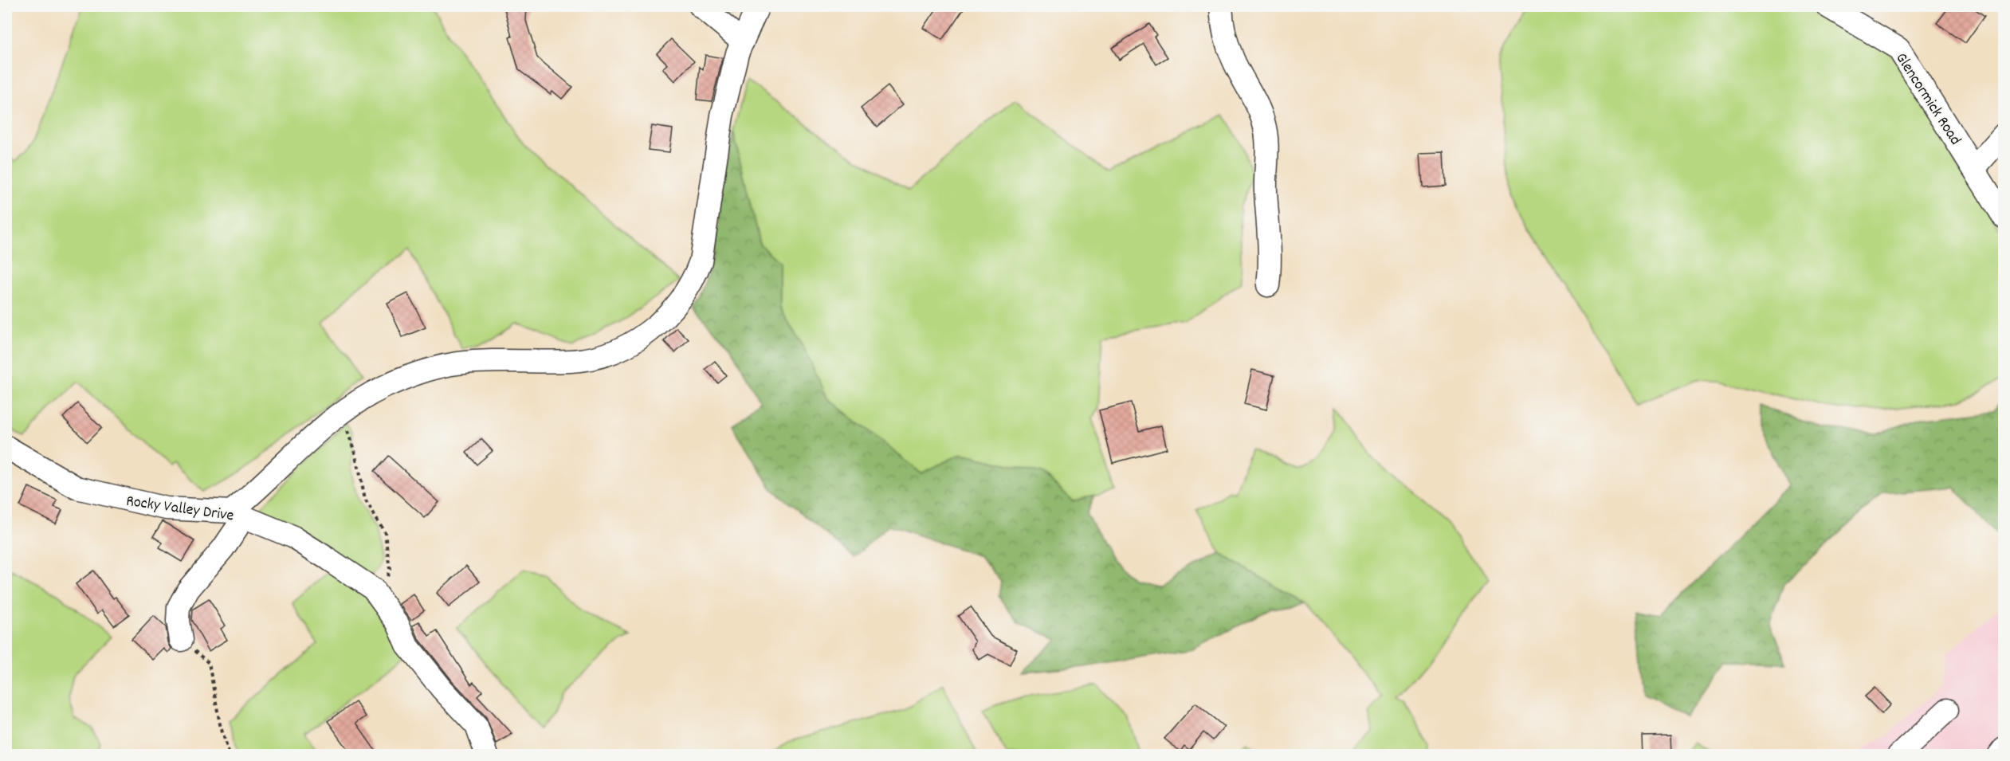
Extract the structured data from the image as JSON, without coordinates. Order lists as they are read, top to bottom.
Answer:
{
  "streets": {
    "street": ["Glencormick Road", "Rocky Valley Drive"]
  }
}
